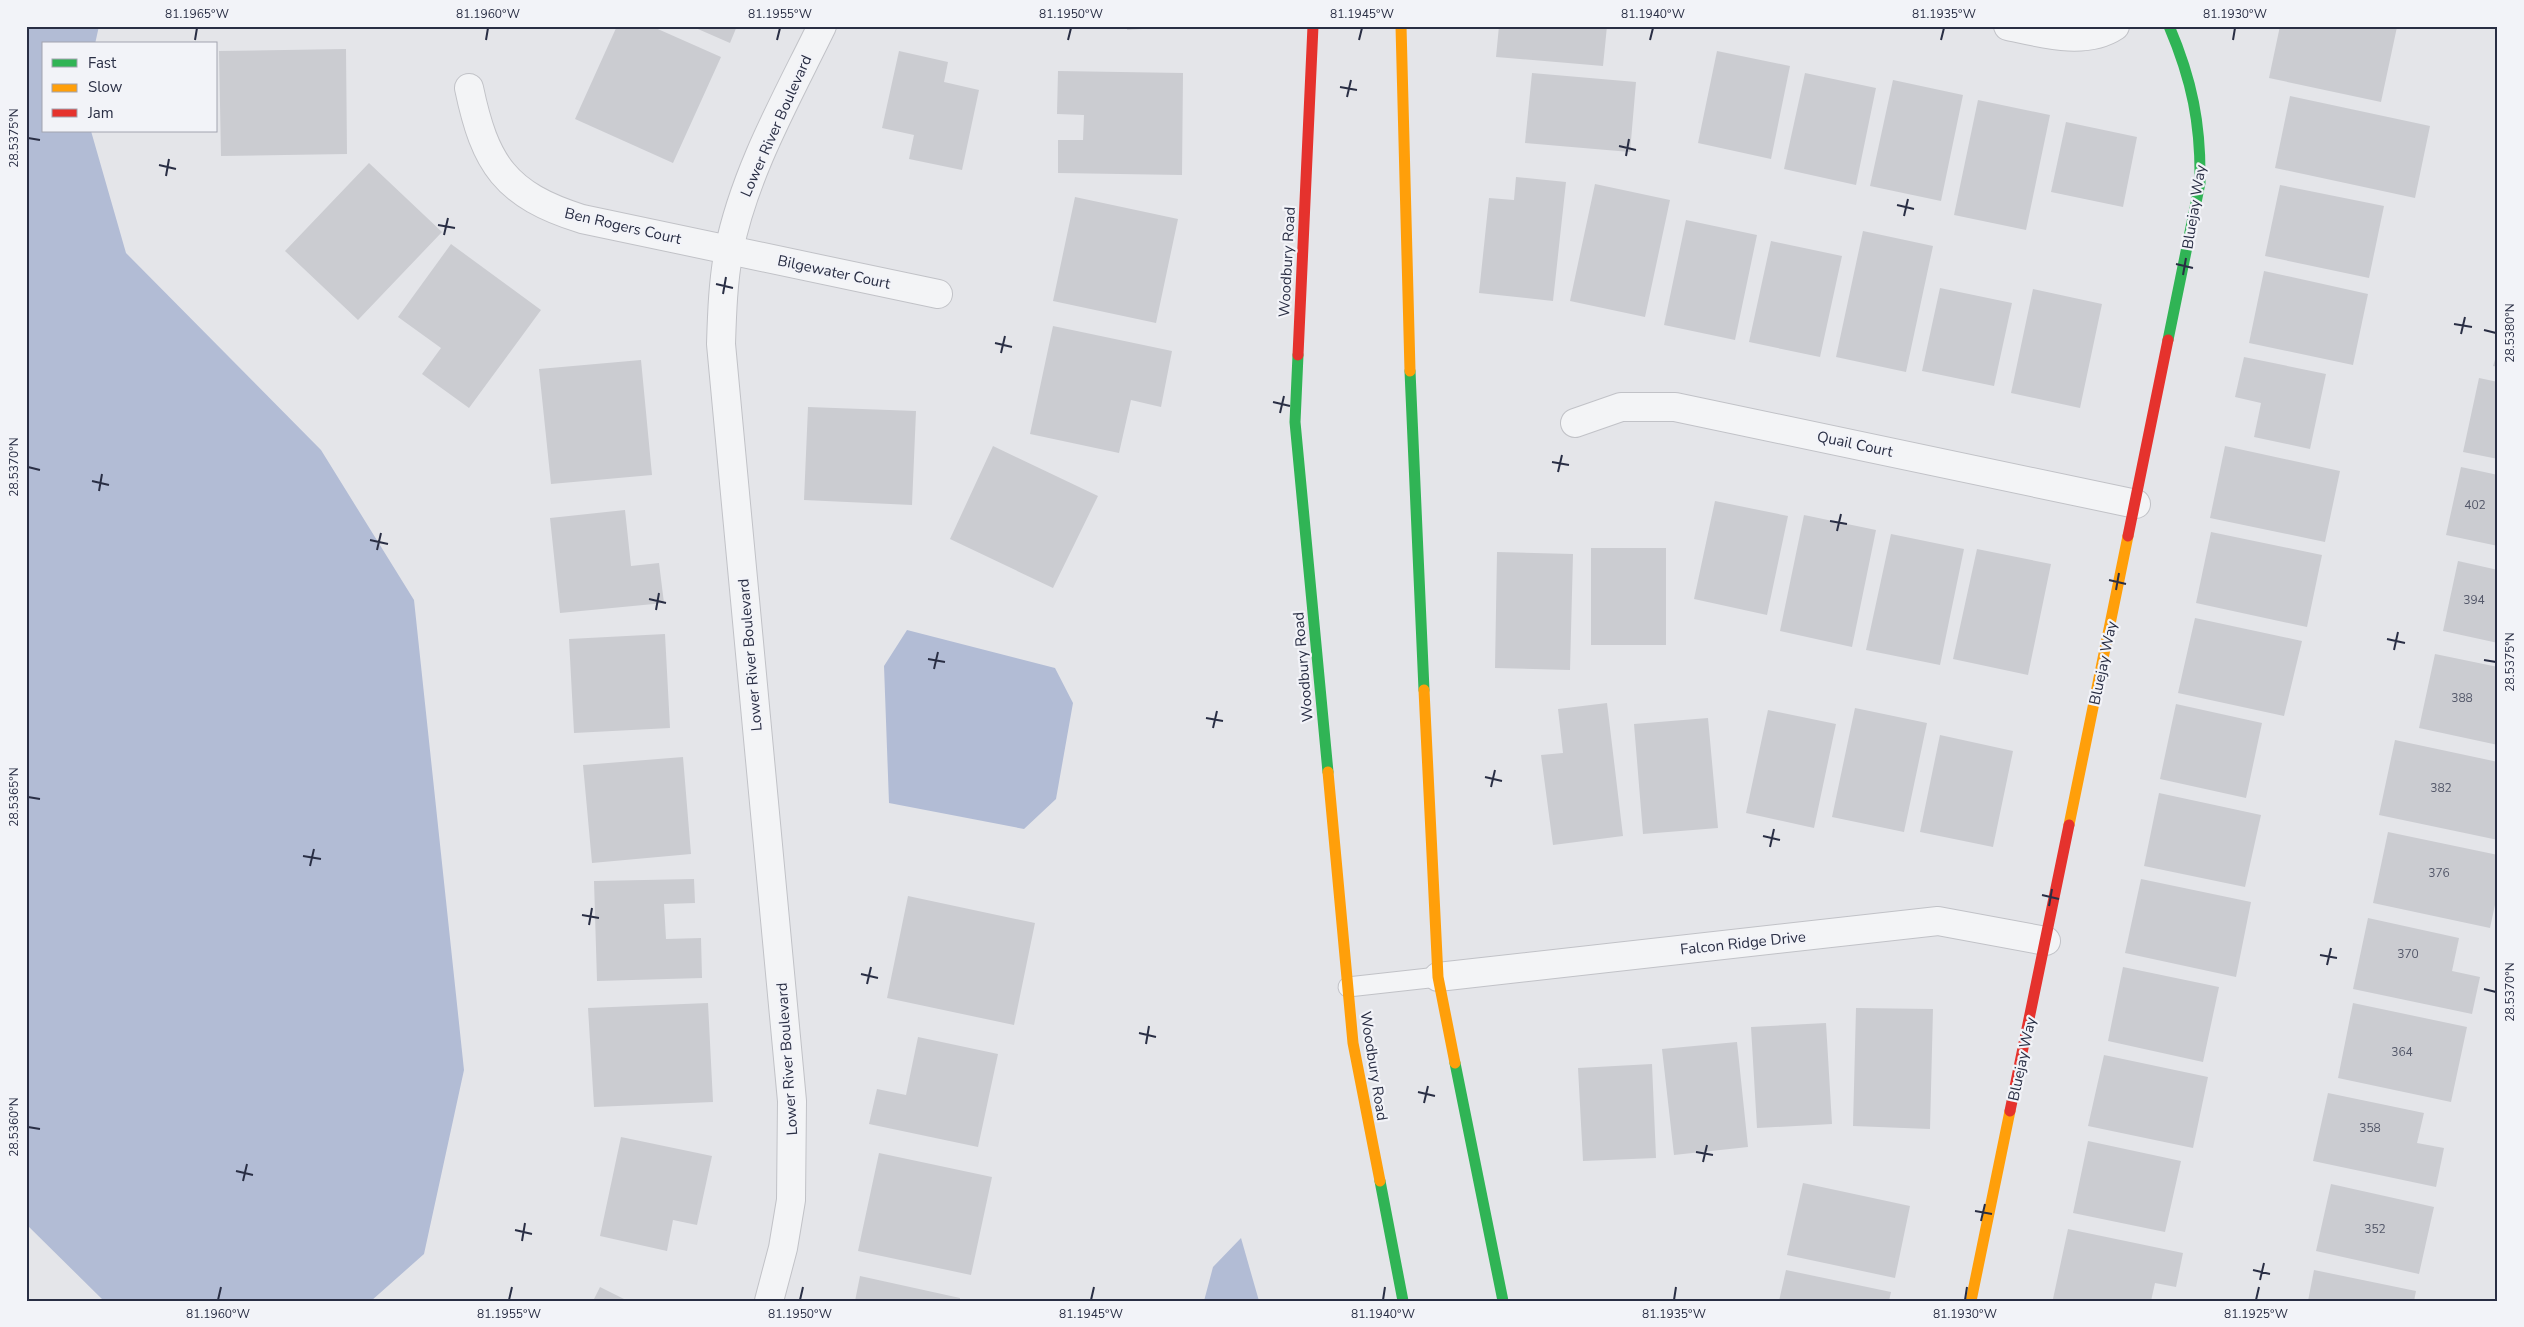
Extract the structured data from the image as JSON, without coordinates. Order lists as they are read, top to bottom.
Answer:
{
  "streets": {
    "street": [
      "Lower River Boulevard",
      "Bluejay Way",
      "Ben Rogers Court",
      "Woodbury Road",
      "Bilgewater Court",
      "Quail Court",
      "Falcon Ridge Drive"
    ]
  },
  "crossings": [
    ["Lower River Boulevard", "Ben Rogers Court"],
    ["Lower River Boulevard", "Bilgewater Court"],
    ["Bluejay Way", "Quail Court"],
    ["Bluejay Way", "Falcon Ridge Drive"],
    ["Ben Rogers Court", "Bilgewater Court"]
  ],
  "house_numbers": [
    "402",
    "394",
    "388",
    "382",
    "376",
    "370",
    "364",
    "358",
    "352"
  ],
  "legend": ["Fast", "Slow", "Jam"],
  "coordinates": [
    "81.1965°W",
    "81.1960°W",
    "81.1955°W",
    "81.1950°W",
    "81.1945°W",
    "81.1940°W",
    "81.1935°W",
    "81.1930°W",
    "28.5375°N",
    "28.5380°N",
    "28.5370°N",
    "28.5365°N",
    "28.5360°N",
    "81.1925°W"
  ]
}
